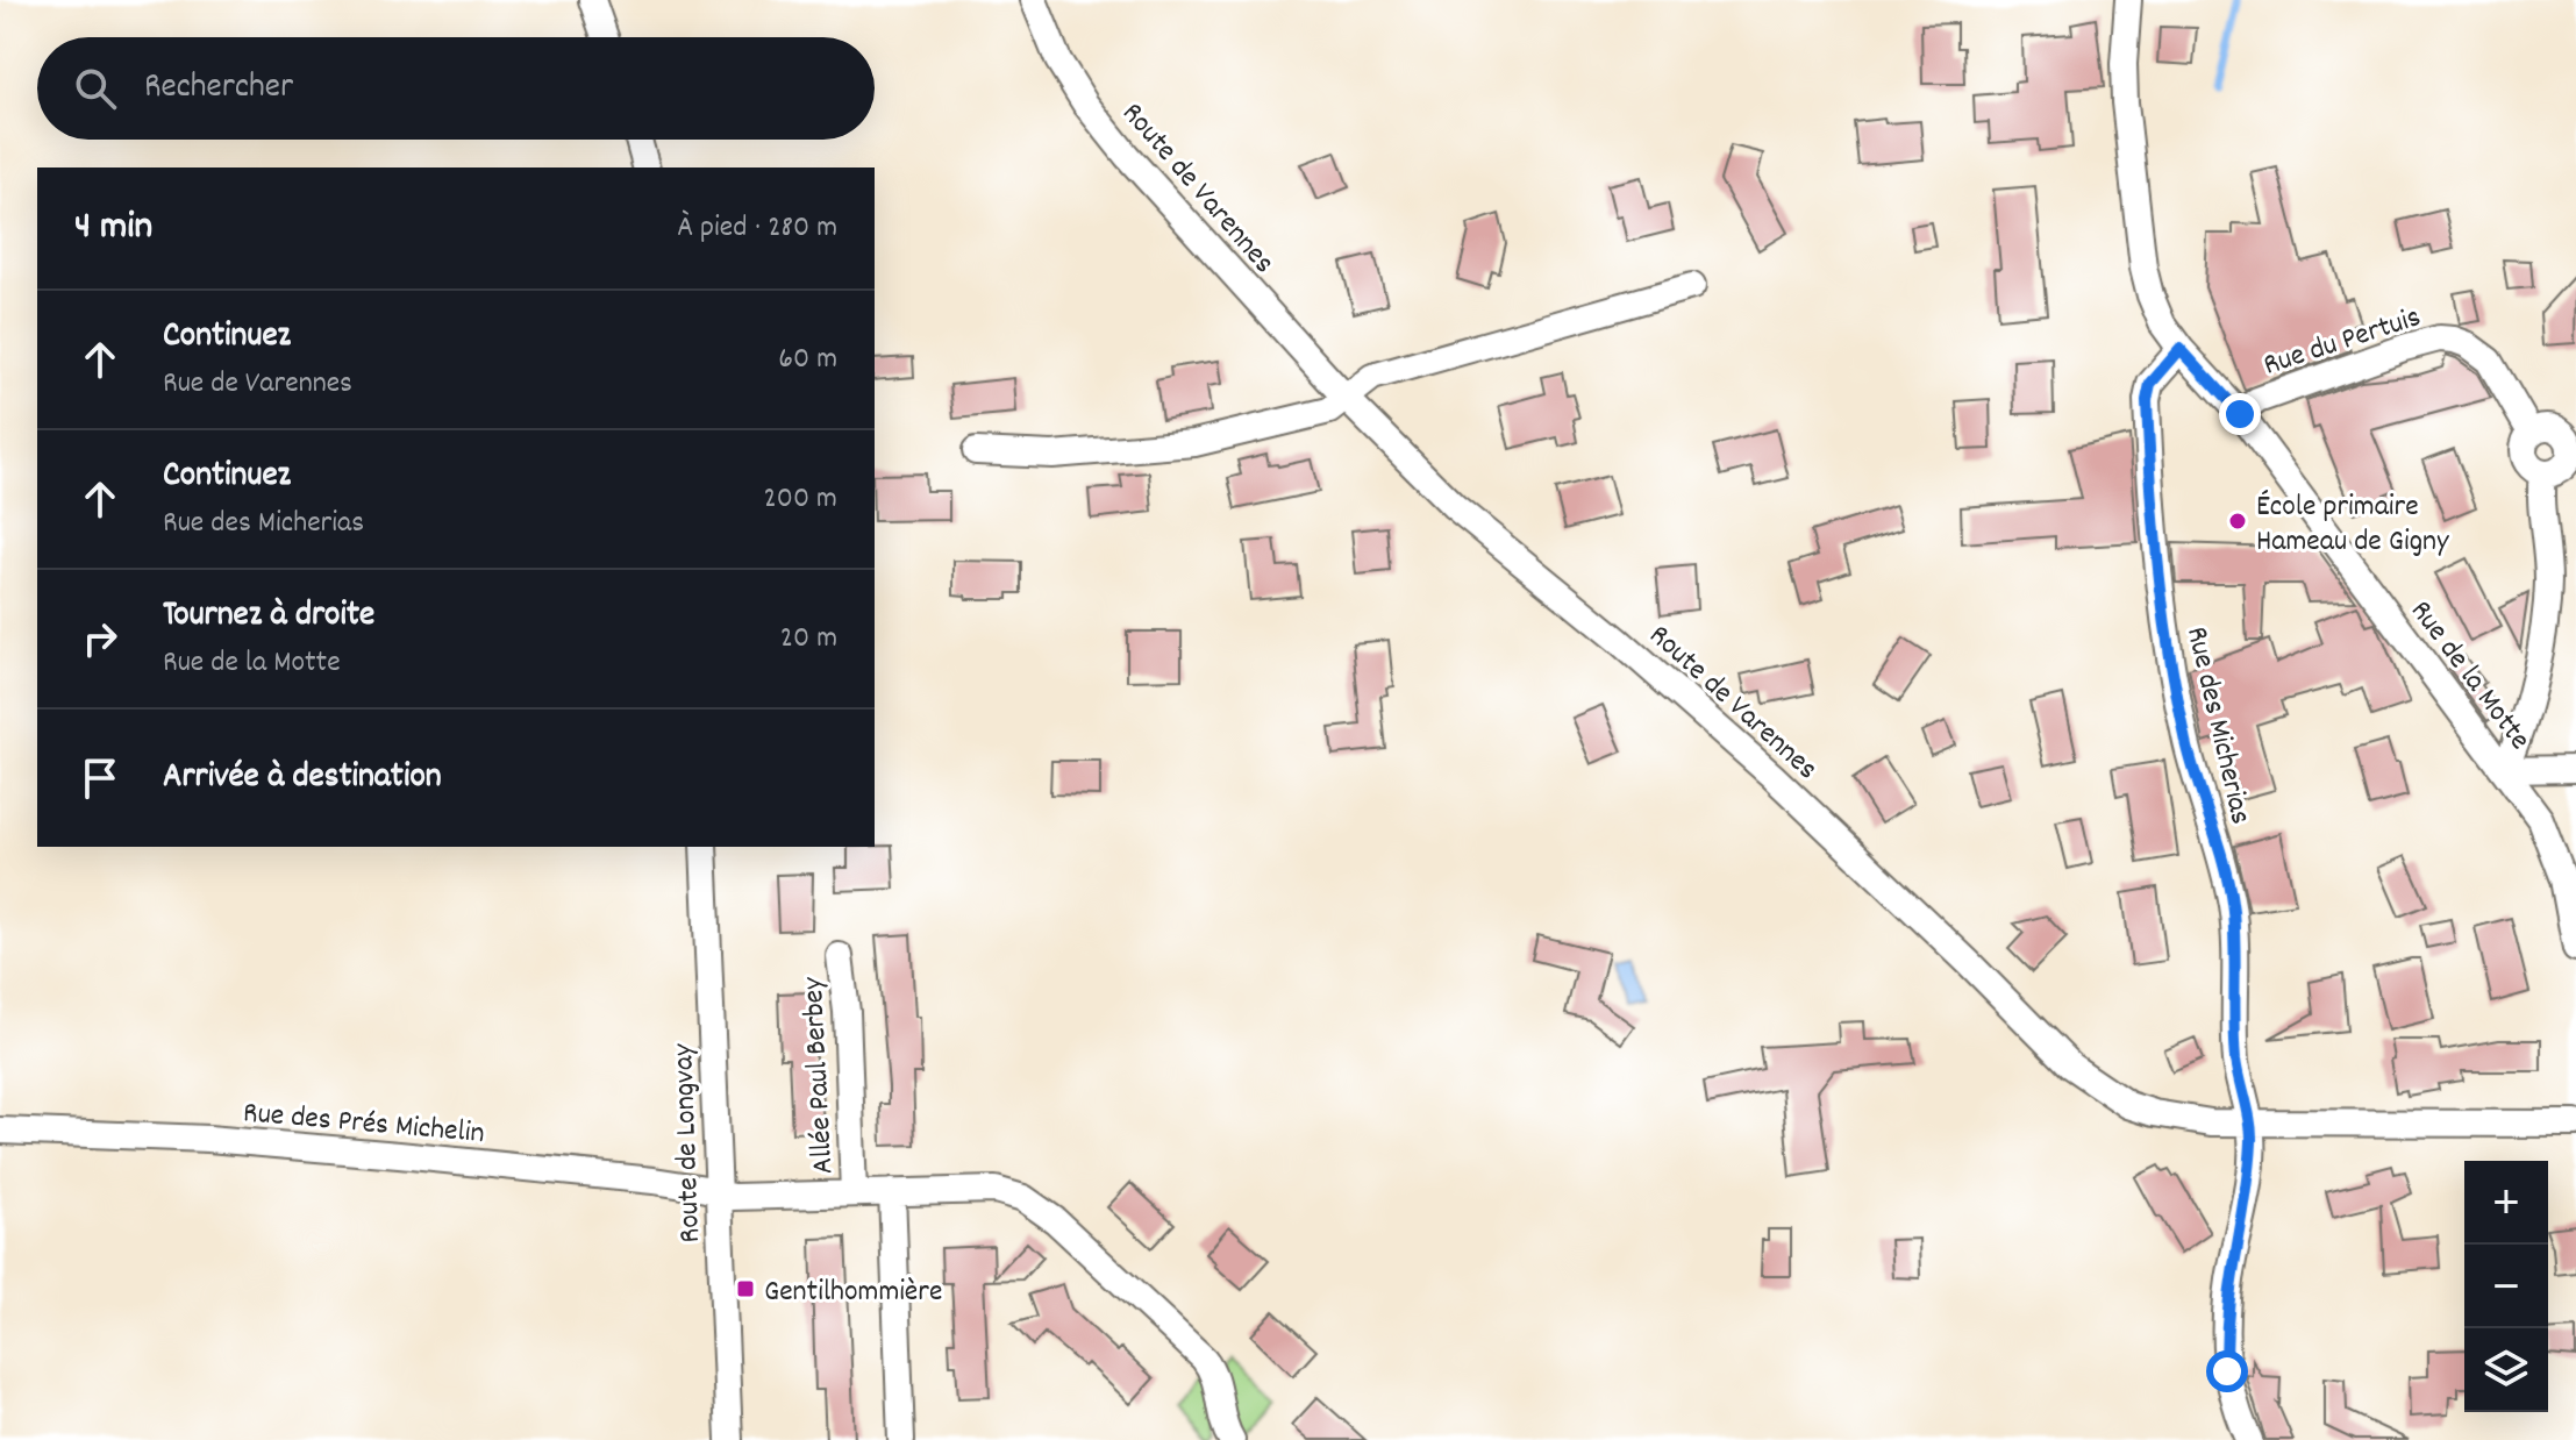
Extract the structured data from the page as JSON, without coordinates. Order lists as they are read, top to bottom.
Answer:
{
  "streets": {
    "street": [
      "Route de Varennes",
      "Rue du Pertuis",
      "Rue de la Motte",
      "Rue des Micherias",
      "Allée Paul Berbey",
      "Rue des Prés Michelin",
      "Route de Longvay"
    ]
  },
  "crossings": [
    ["Route de Varennes", "Rue des Micherias"],
    ["Rue du Pertuis", "Rue de la Motte"],
    ["Rue de la Motte", "Rue des Micherias"],
    ["Allée Paul Berbey", "Rue des Prés Michelin"],
    ["Rue des Prés Michelin", "Route de Longvay"]
  ],
  "places": {
    "other": ["École primaire Hameau de Gigny"],
    "transit": ["Gentilhommière"]
  },
  "page": {
    "search": "Rechercher",
    "heading": ["4 min", "À pied · 280 m"],
    "list": [
      ["Continuez", "Rue de Varennes", "60 m"],
      ["Continuez", "Rue des Micherias", "200 m"],
      ["Tournez à droite", "Rue de la Motte", "20 m"],
      "Arrivée à destination"
    ],
    "map_buttons": ["+", "−"]
  }
}
